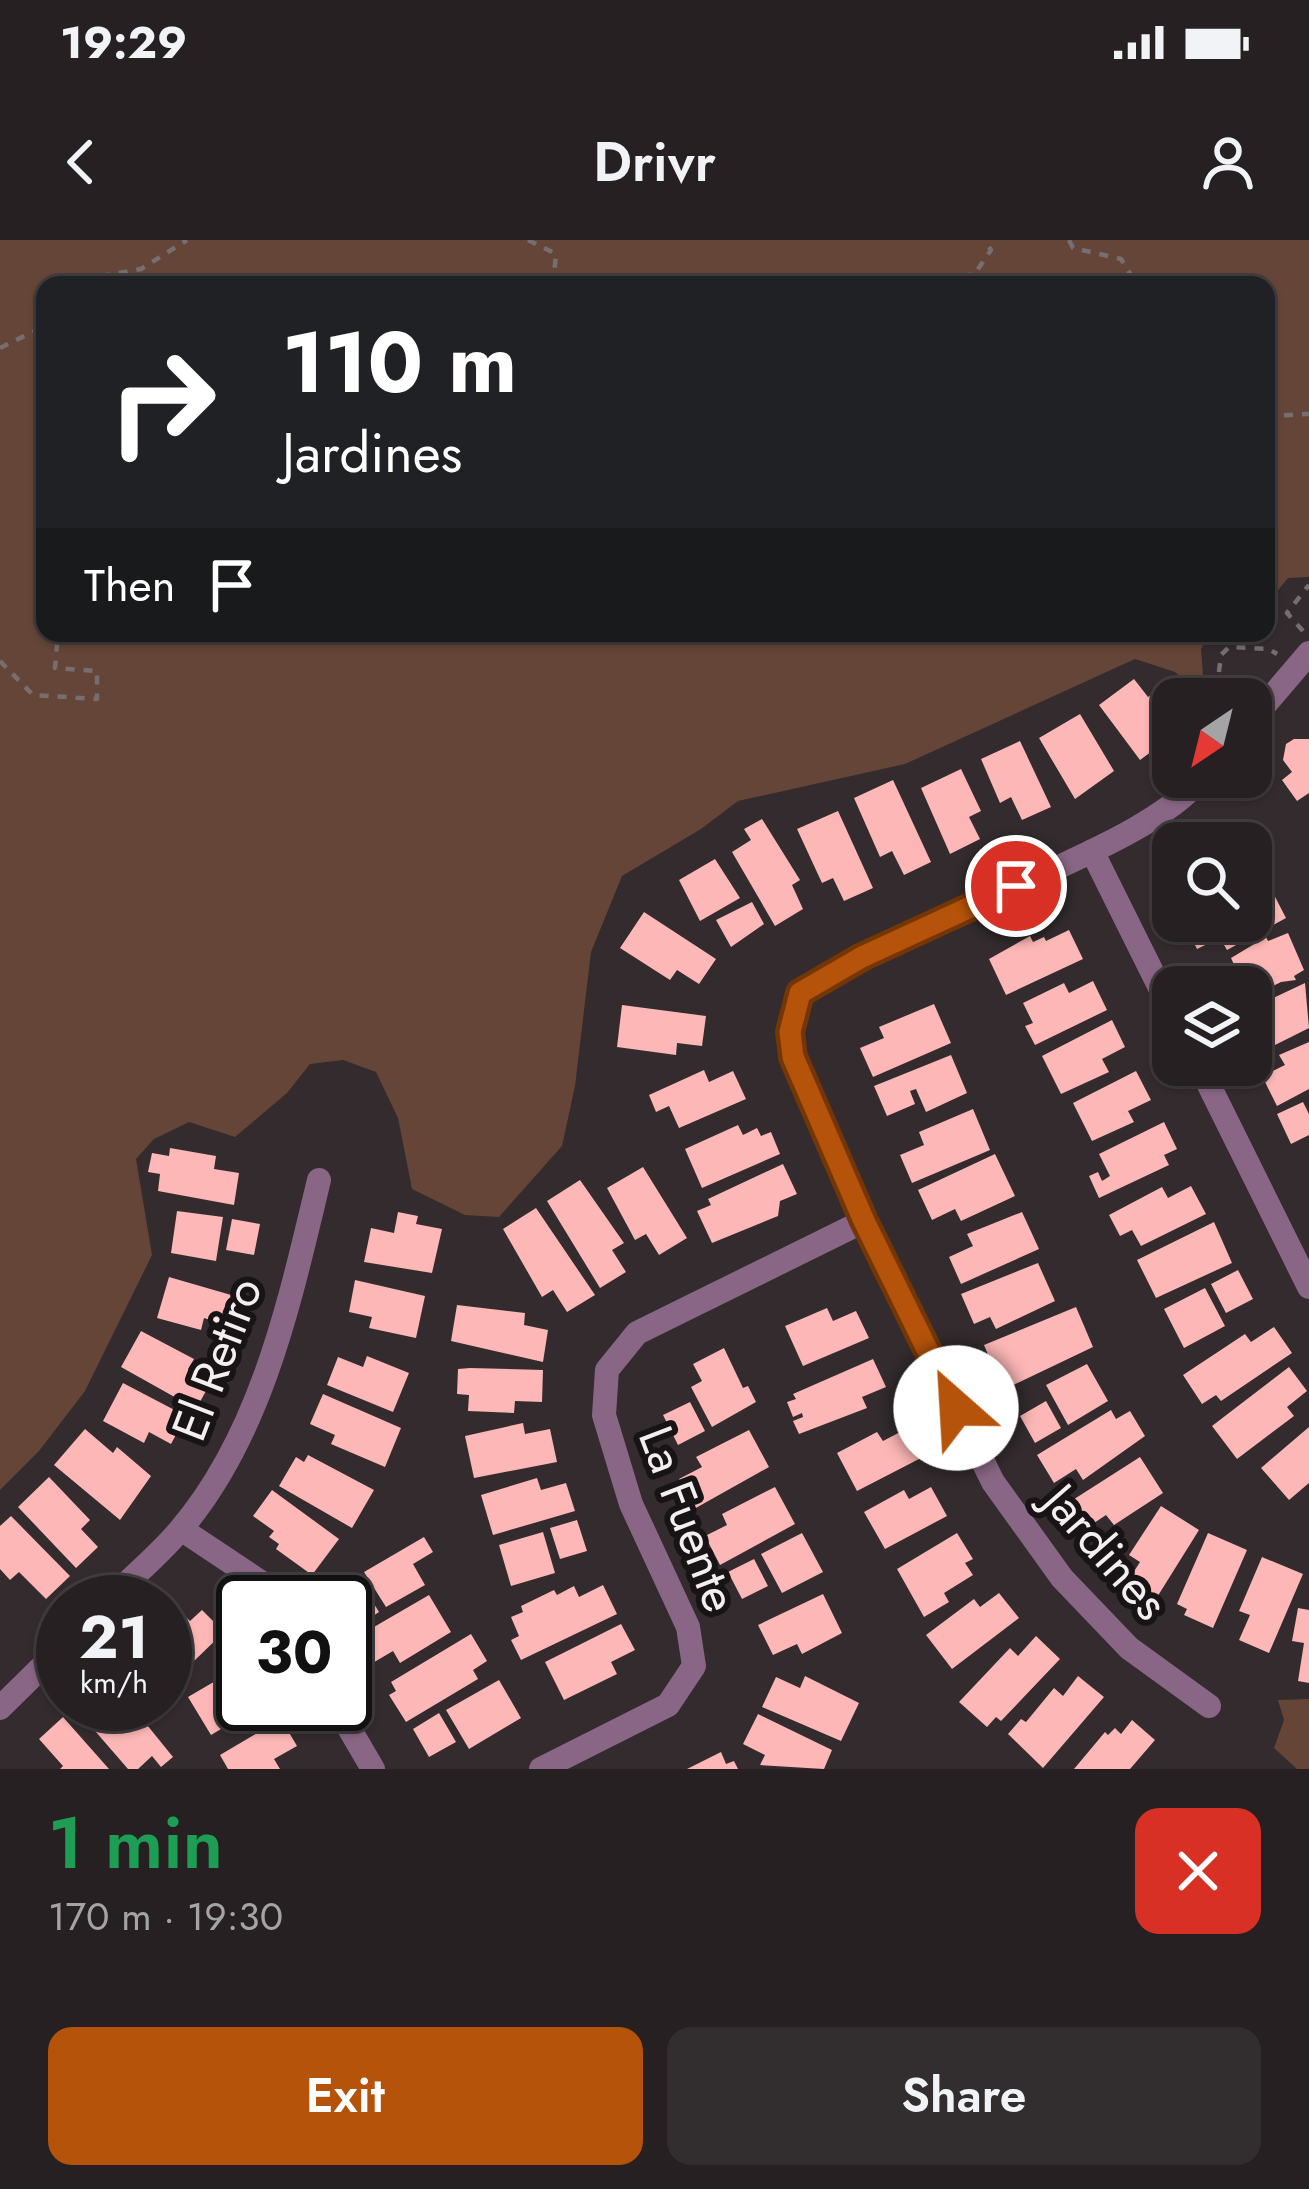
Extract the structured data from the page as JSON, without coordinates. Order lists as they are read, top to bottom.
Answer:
{
  "streets": {
    "street": ["El Retiro", "La Fuente", "Jardines"]
  },
  "crossings": [
    ["La Fuente", "Jardines"]
  ],
  "north": "bottom left",
  "page": {
    "status": "19:29",
    "header": "Drivr",
    "turn": ["110 m", "Jardines"],
    "then": "Then",
    "speed": "21 km/h",
    "limit": "30",
    "heading": ["1 min", "170 m · 19:30"],
    "buttons": ["Exit", "Share"]
  }
}
